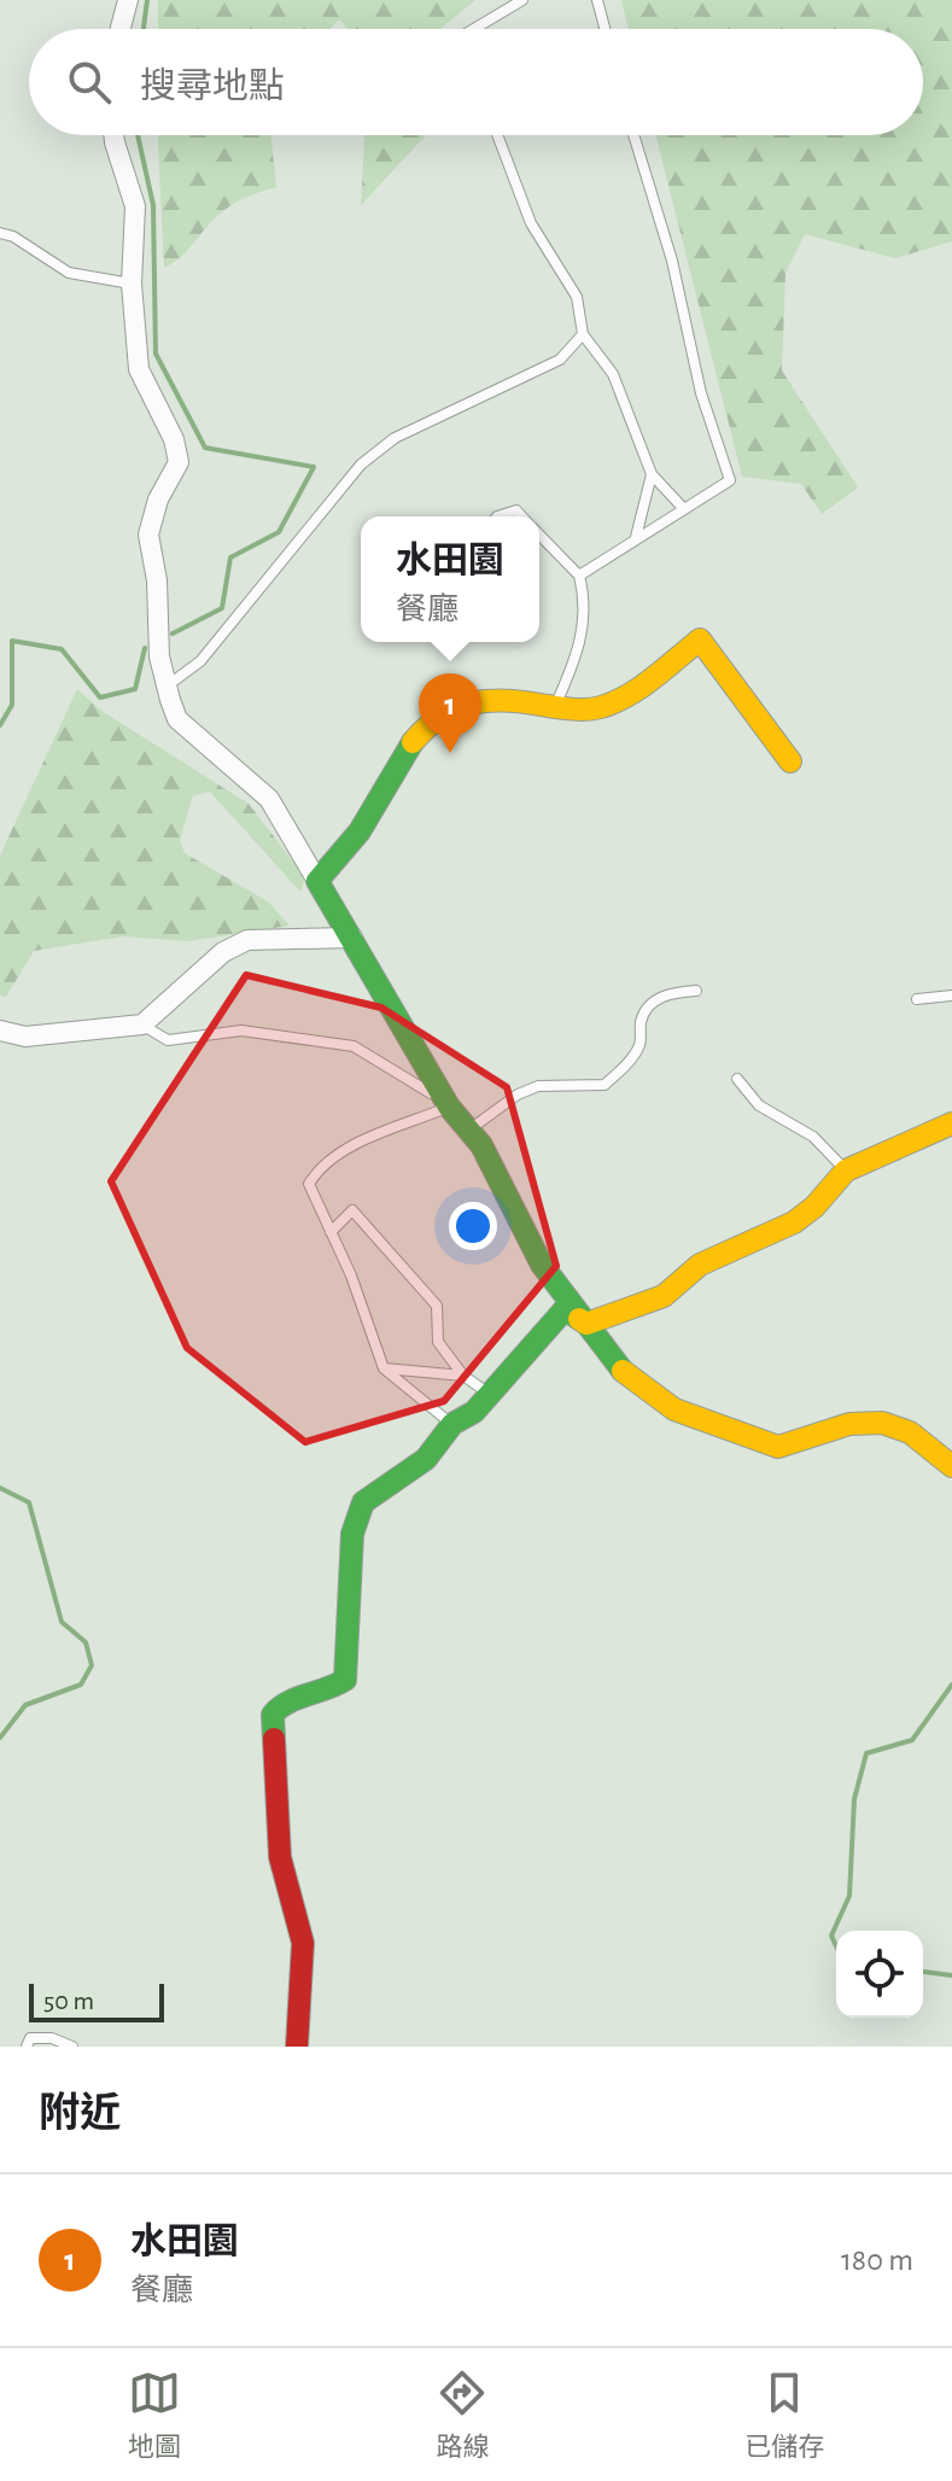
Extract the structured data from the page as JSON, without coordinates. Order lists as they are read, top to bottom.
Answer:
{
  "scale_bar": "50 m",
  "page": {
    "search": "搜尋地點",
    "popup": ["水田園", "餐廳"],
    "pins": "1",
    "scale": "50 m",
    "heading": "附近",
    "list": [
      {
        "mark": "1",
        "name": "水田園",
        "note": "餐廳",
        "value": "180 m"
      }
    ],
    "nav": ["地圖", "路線", "已儲存"]
  }
}
